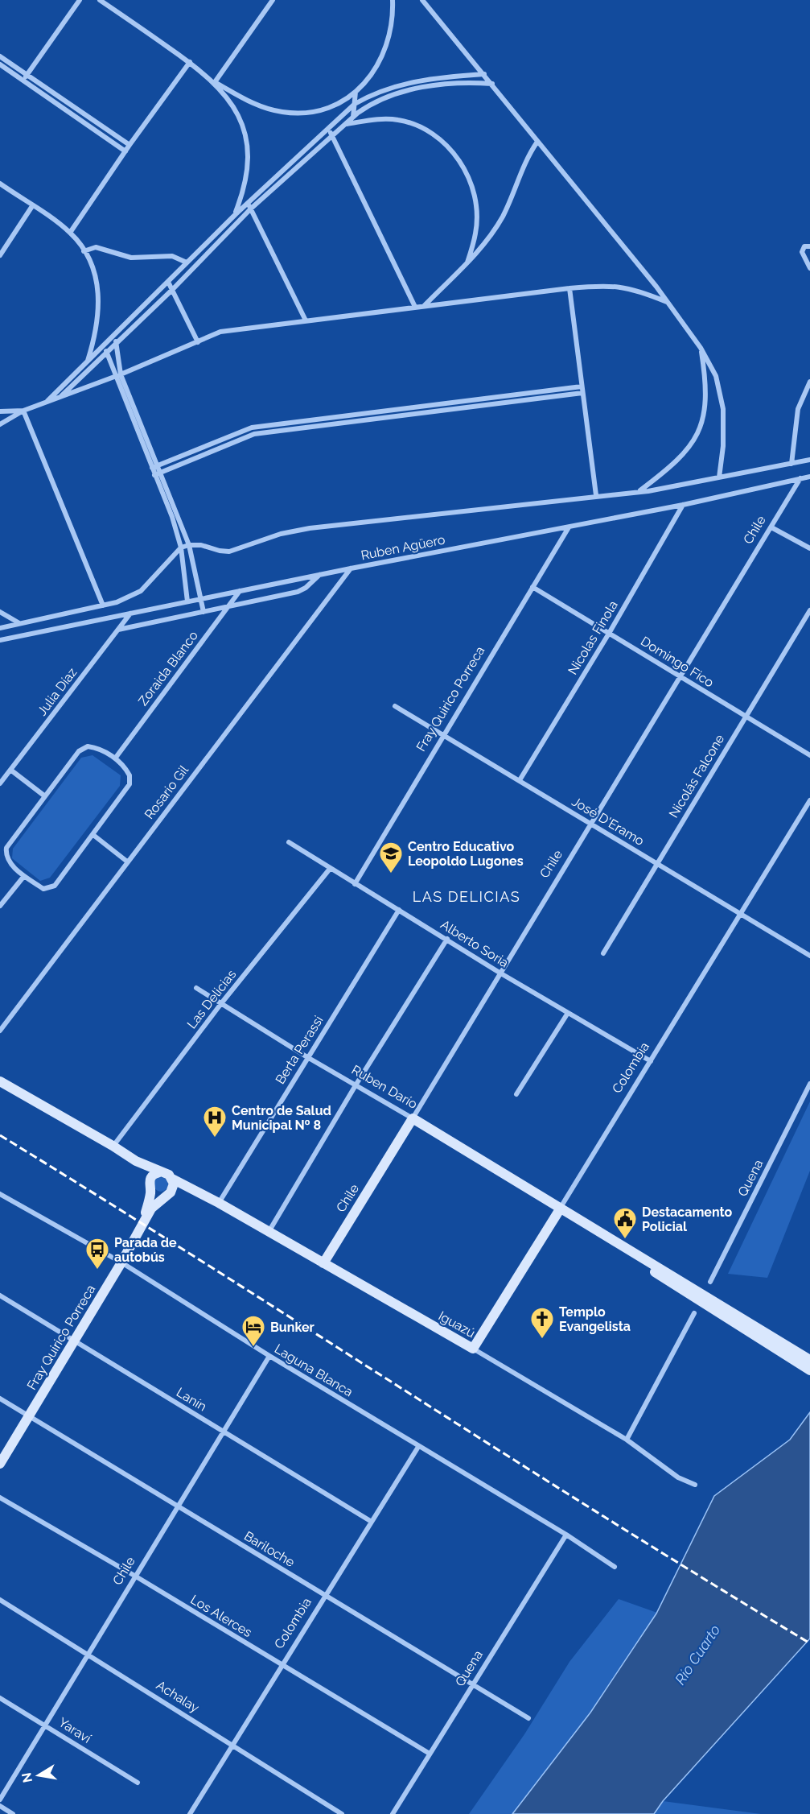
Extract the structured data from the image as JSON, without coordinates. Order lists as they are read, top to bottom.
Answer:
{
  "streets": {
    "main road": [
      "Chile",
      "Fray Quirico Porreca",
      "Colombia",
      "Ruben Darío",
      "Iguazú"
    ],
    "street": [
      "Ruben Agüero",
      "Nicolas Finola",
      "Domingo Fico",
      "Zoraida Blanco",
      "Julia Díaz",
      "Nicolás Falcone",
      "Rosario Gil",
      "José D'Eramo",
      "Alberto Soria",
      "Las Delicias",
      "Berta Perassi",
      "Quena",
      "Laguna Blanca",
      "Lanín",
      "Bariloche",
      "Los Alerces",
      "Achalay",
      "Yaraví"
    ]
  },
  "crossings": [
    ["Chile", "Ruben Agüero"],
    ["Chile", "Domingo Fico"],
    ["Chile", "José D'Eramo"],
    ["Chile", "Alberto Soria"],
    ["Chile", "Ruben Darío"],
    ["Chile", "Iguazú"],
    ["Chile", "Laguna Blanca"],
    ["Chile", "Lanín"],
    ["Chile", "Bariloche"],
    ["Chile", "Los Alerces"],
    ["Chile", "Achalay"],
    ["Chile", "Yaraví"],
    ["Ruben Agüero", "Nicolas Finola"],
    ["Ruben Agüero", "Zoraida Blanco"],
    ["Ruben Agüero", "Julia Díaz"],
    ["Ruben Agüero", "Fray Quirico Porreca"],
    ["Ruben Agüero", "Rosario Gil"],
    ["Nicolas Finola", "Domingo Fico"],
    ["Nicolas Finola", "José D'Eramo"],
    ["Domingo Fico", "Fray Quirico Porreca"],
    ["Domingo Fico", "Nicolás Falcone"],
    ["Fray Quirico Porreca", "José D'Eramo"],
    ["Fray Quirico Porreca", "Alberto Soria"],
    ["Fray Quirico Porreca", "Iguazú"],
    ["Fray Quirico Porreca", "Laguna Blanca"],
    ["Fray Quirico Porreca", "Lanín"],
    ["Fray Quirico Porreca", "Bariloche"],
    ["Nicolás Falcone", "José D'Eramo"],
    ["José D'Eramo", "Colombia"],
    ["Alberto Soria", "Las Delicias"],
    ["Alberto Soria", "Berta Perassi"],
    ["Alberto Soria", "Colombia"],
    ["Las Delicias", "Ruben Darío"],
    ["Berta Perassi", "Ruben Darío"],
    ["Berta Perassi", "Iguazú"],
    ["Colombia", "Ruben Darío"],
    ["Colombia", "Iguazú"],
    ["Colombia", "Laguna Blanca"],
    ["Colombia", "Lanín"],
    ["Colombia", "Bariloche"],
    ["Colombia", "Los Alerces"],
    ["Colombia", "Achalay"],
    ["Quena", "Laguna Blanca"],
    ["Quena", "Bariloche"],
    ["Quena", "Los Alerces"]
  ],
  "districts": ["LAS DELICIAS"],
  "water": ["Río Cuarto"],
  "places": {
    "school or university": ["Centro Educativo Leopoldo Lugones"],
    "hospital": ["Centro de Salud Municipal Nº 8"],
    "public building": ["Destacamento Policial"],
    "bus stop": ["Parada de autobús"],
    "church": ["Templo Evangelista"],
    "hotel": ["Bunker"]
  },
  "north": "left"
}
